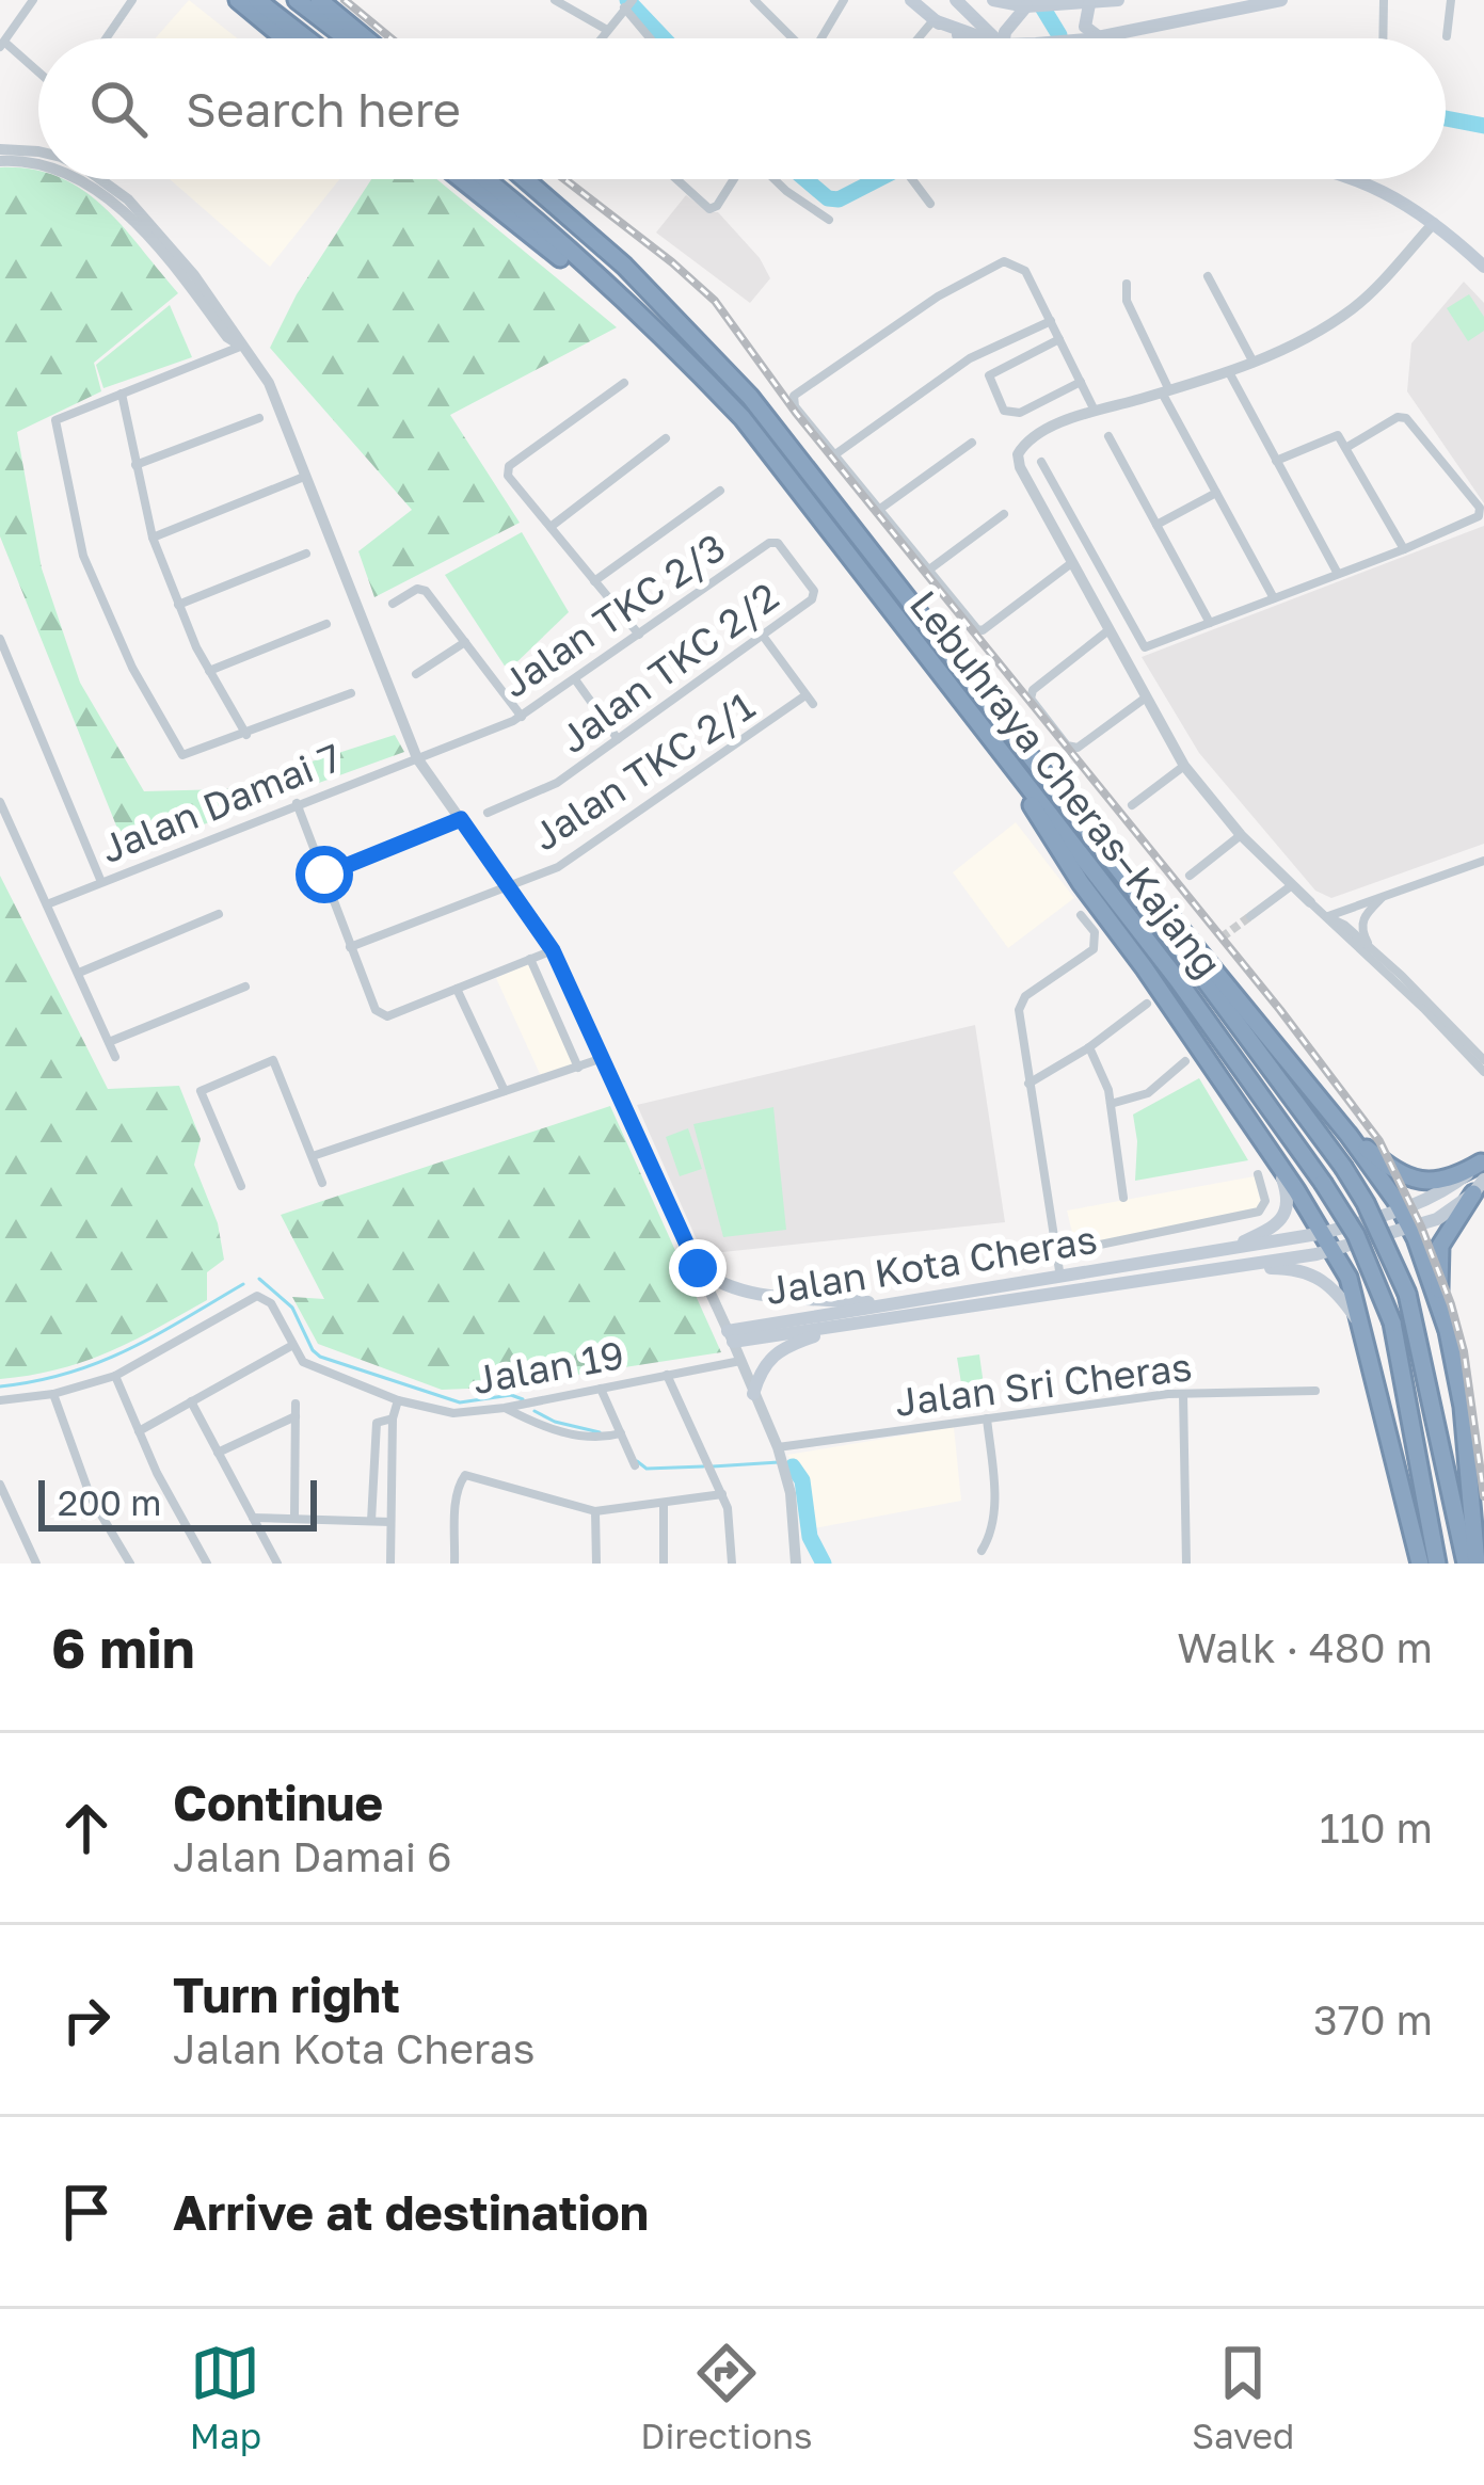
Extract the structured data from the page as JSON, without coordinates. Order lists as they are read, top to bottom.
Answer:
{
  "streets": {
    "highway": ["Lebuhraya Cheras–Kajang"],
    "main road": ["Jalan Kota Cheras"],
    "street": [
      "Jalan TKC 2/3",
      "Jalan TKC 2/2",
      "Jalan TKC 2/1",
      "Jalan Damai 7",
      "Jalan 19",
      "Jalan Sri Cheras"
    ]
  },
  "crossings": [
    ["Jalan TKC 2/3", "Jalan TKC 2/2"],
    ["Jalan TKC 2/3", "Jalan Damai 7"],
    ["Jalan TKC 2/3", "Jalan Kota Cheras"],
    ["Jalan TKC 2/2", "Jalan TKC 2/1"],
    ["Jalan TKC 2/1", "Jalan Kota Cheras"],
    ["Jalan Damai 7", "Jalan Kota Cheras"]
  ],
  "scale_bar": "200 m",
  "page": {
    "search": "Search here",
    "scale": "200 m",
    "heading": ["6 min", "Walk · 480 m"],
    "list": [
      ["Continue", "Jalan Damai 6", "110 m"],
      ["Turn right", "Jalan Kota Cheras", "370 m"],
      "Arrive at destination"
    ],
    "nav": ["Map", "Directions", "Saved"]
  }
}
